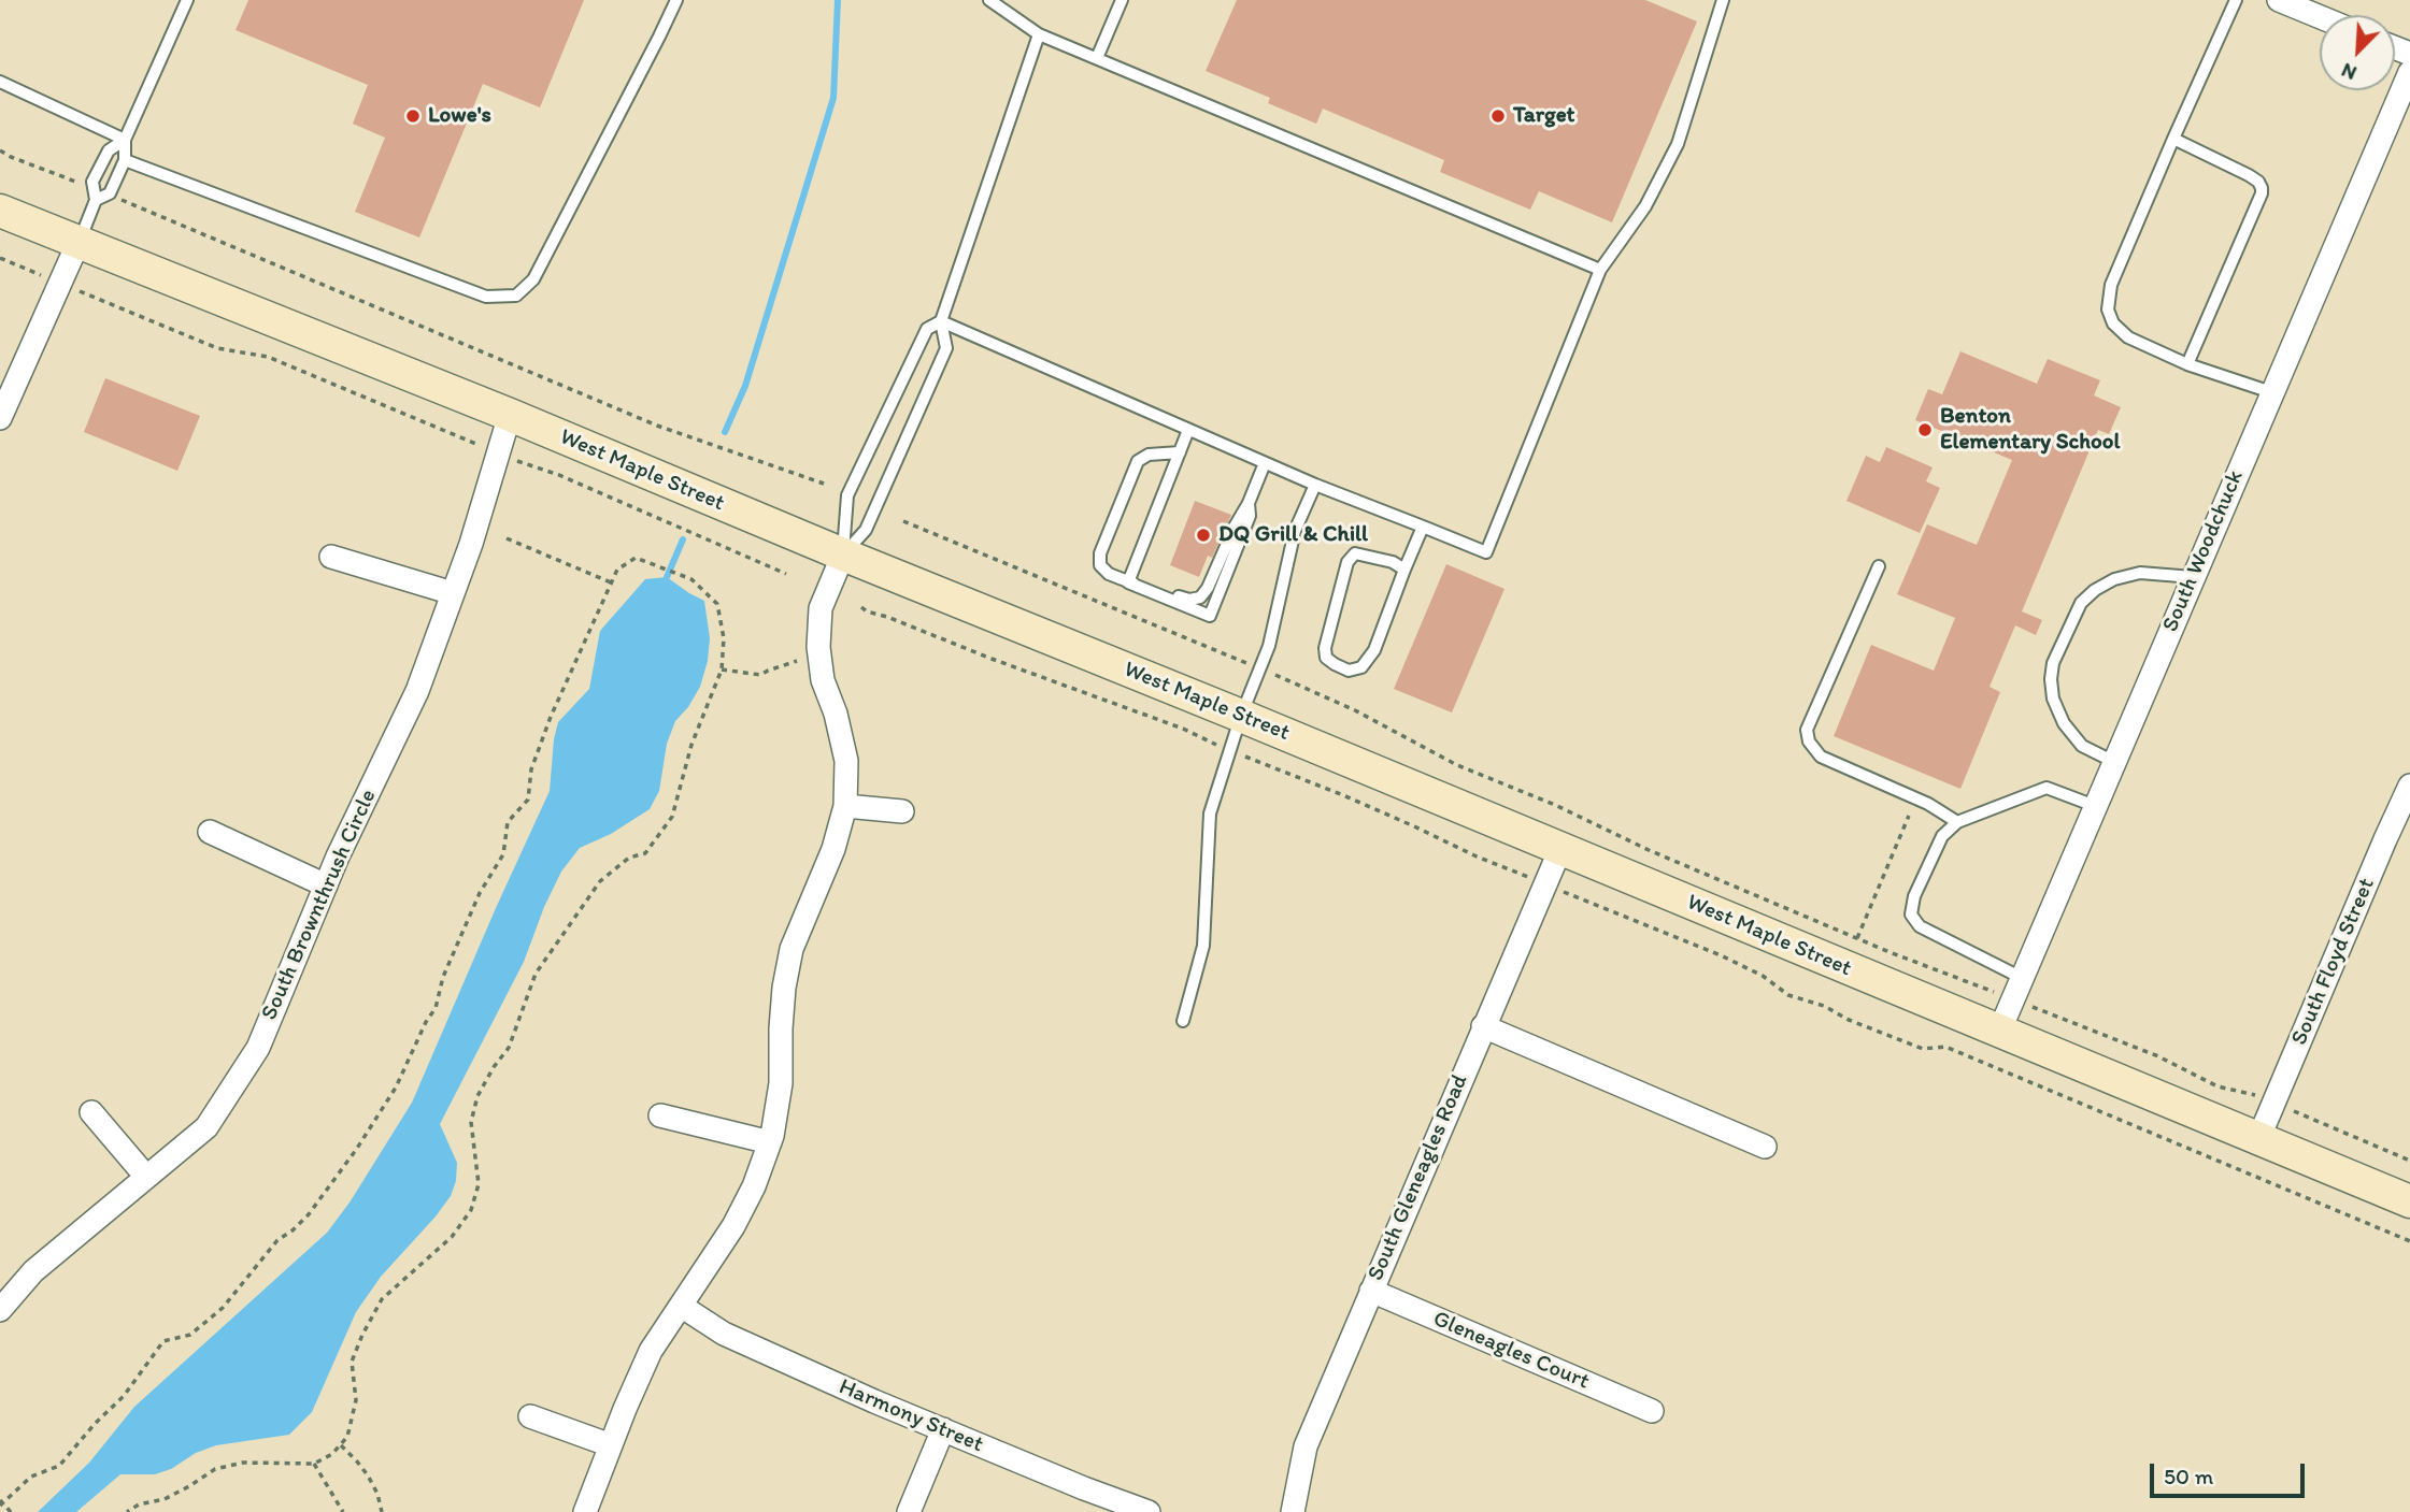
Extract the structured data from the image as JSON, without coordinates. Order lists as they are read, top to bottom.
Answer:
{
  "streets": {
    "main road": ["West Maple Street"],
    "street": [
      "South Woodchuck",
      "South Brownthrush Circle",
      "South Floyd Street",
      "South Gleneagles Road",
      "Gleneagles Court",
      "Harmony Street"
    ]
  },
  "crossings": [
    ["West Maple Street", "South Woodchuck"],
    ["West Maple Street", "South Brownthrush Circle"],
    ["West Maple Street", "South Floyd Street"],
    ["West Maple Street", "South Gleneagles Road"],
    ["South Gleneagles Road", "Gleneagles Court"]
  ],
  "places": [
    "Lowe's",
    "Target",
    "Benton Elementary School",
    "DQ Grill & Chill"
  ],
  "scale_bar": "50 m",
  "north": "bottom left"
}
